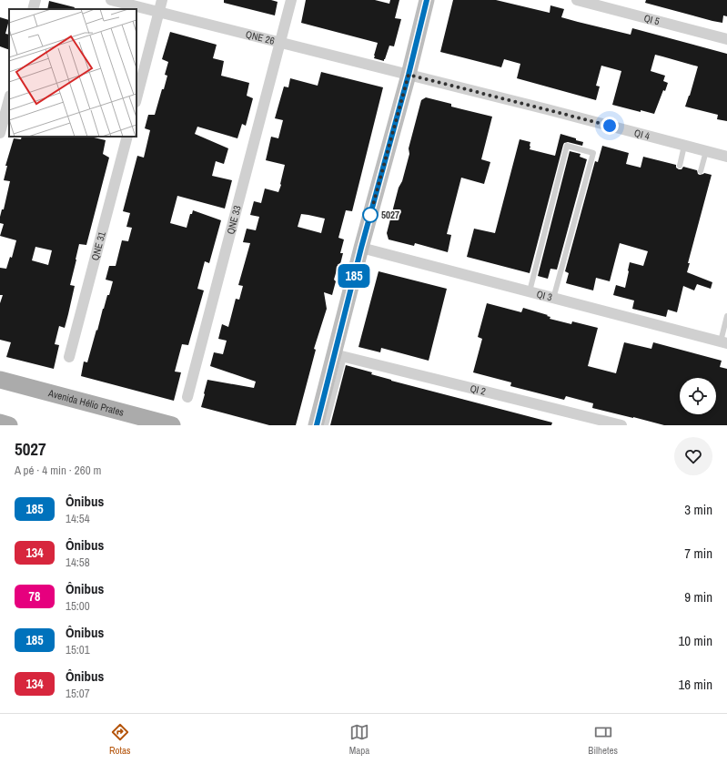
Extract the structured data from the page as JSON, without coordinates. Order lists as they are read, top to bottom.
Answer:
{
  "streets": {
    "main road": ["Avenida Hélio Prates"],
    "street": [
      "QI 5",
      "QNE 26",
      "QI 4",
      "QNE 33",
      "QNE 31",
      "QI 3",
      "QI 2"
    ]
  },
  "crossings": [
    ["QNE 26", "QI 4"],
    ["QNE 26", "QNE 33"]
  ],
  "places": ["5027"],
  "lines": ["bus line 185"],
  "page": {
    "on_map": "185",
    "heading": ["5027", "A pé · 4 min · 260 m"],
    "list": [
      {
        "mark": "185",
        "name": "Ônibus",
        "note": "14:54",
        "value": "3 min"
      },
      {
        "mark": "134",
        "name": "Ônibus",
        "note": "14:58",
        "value": "7 min"
      },
      {
        "mark": "78",
        "name": "Ônibus",
        "note": "15:00",
        "value": "9 min"
      },
      {
        "mark": "185",
        "name": "Ônibus",
        "note": "15:01",
        "value": "10 min"
      },
      {
        "mark": "134",
        "name": "Ônibus",
        "note": "15:07",
        "value": "16 min"
      }
    ],
    "tabs": ["Rotas", "Mapa", "Bilhetes"]
  }
}
